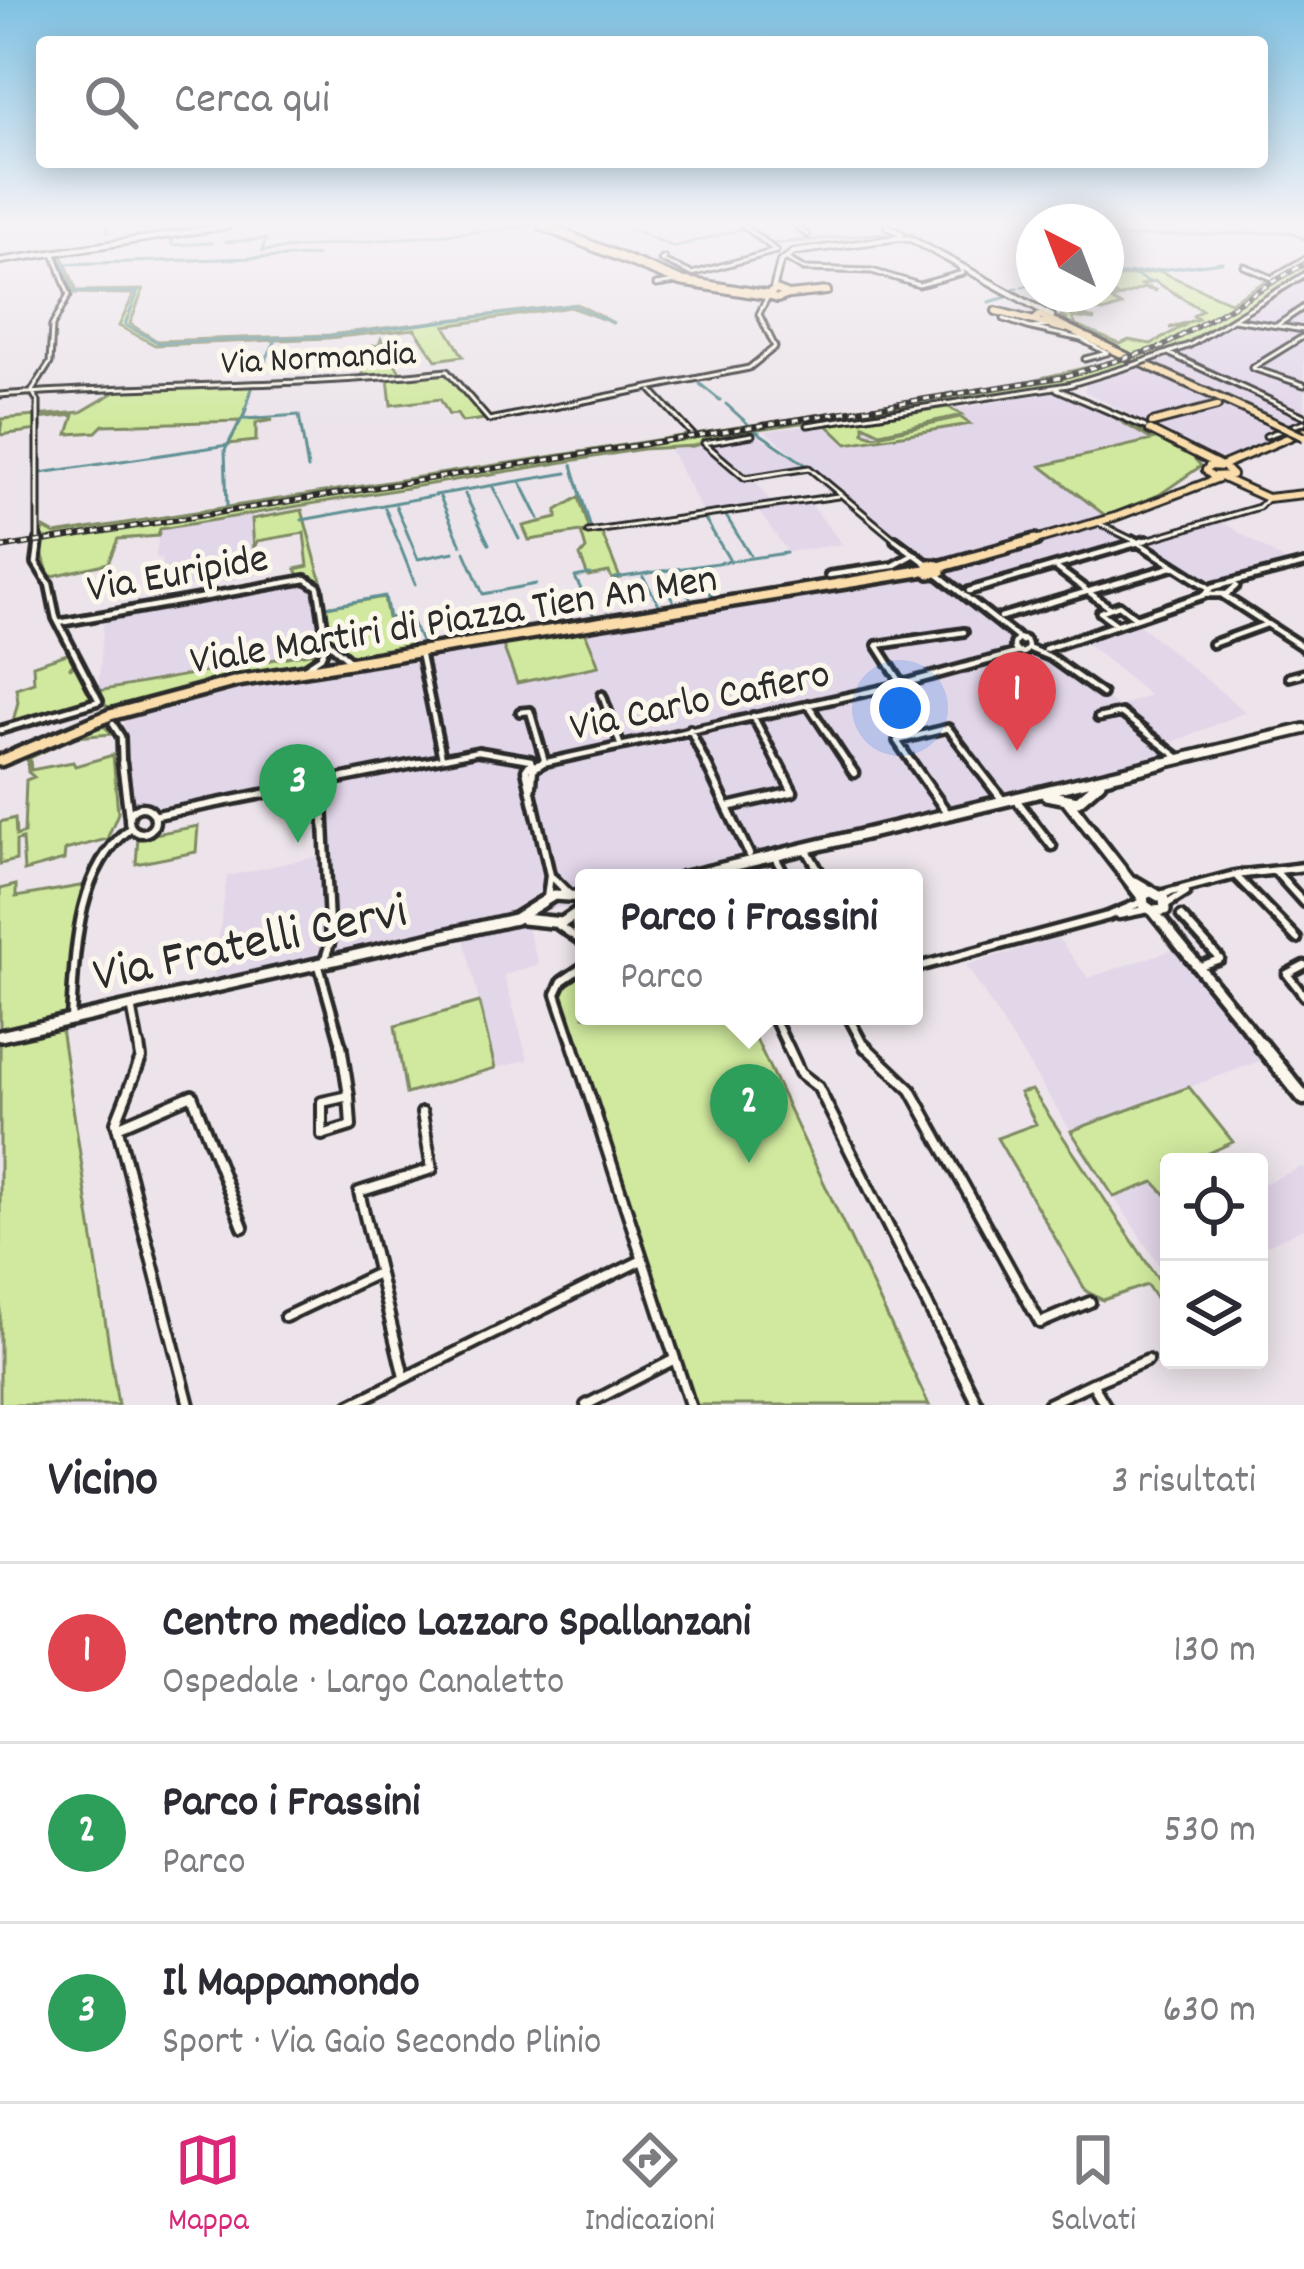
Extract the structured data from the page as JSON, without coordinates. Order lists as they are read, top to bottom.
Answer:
{
  "streets": {
    "main road": ["Viale Martiri di Piazza Tien An Men"],
    "street": [
      "Via Normandia",
      "Via Euripide",
      "Via Carlo Cafiero",
      "Via Fratelli Cervi"
    ]
  },
  "crossings": [
    ["Via Euripide", "Viale Martiri di Piazza Tien An Men"],
    ["Via Carlo Cafiero", "Via Fratelli Cervi"]
  ],
  "north": "top left",
  "page": {
    "search": "Cerca qui",
    "pins": ["1", "3", "2"],
    "popup": ["Parco i Frassini", "Parco"],
    "heading": ["Vicino", "3 risultati"],
    "list": [
      {
        "mark": "1",
        "name": "Centro medico Lazzaro Spallanzani",
        "note": "Ospedale · Largo Canaletto",
        "value": "130 m"
      },
      {
        "mark": "2",
        "name": "Parco i Frassini",
        "note": "Parco",
        "value": "530 m"
      },
      {
        "mark": "3",
        "name": "Il Mappamondo",
        "note": "Sport · Via Gaio Secondo Plinio",
        "value": "630 m"
      }
    ],
    "nav": ["Mappa", "Indicazioni", "Salvati"]
  }
}
